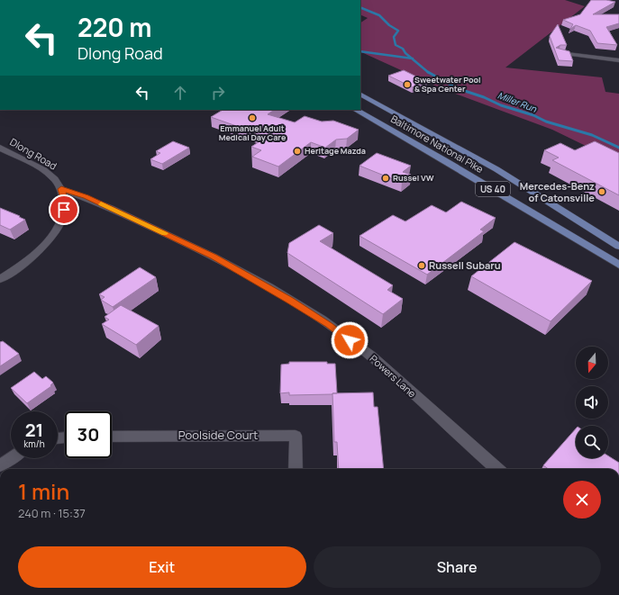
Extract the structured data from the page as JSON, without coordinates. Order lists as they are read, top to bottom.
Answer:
{
  "streets": {
    "main road": ["Baltimore National Pike", "US 40"],
    "street": ["Dlong Road", "Powers Lane", "Poolside Court"]
  },
  "crossings": [
    ["Dlong Road", "Powers Lane"]
  ],
  "water": ["Miller Run"],
  "places": [
    "Sweetwater Pool & Spa Center",
    "Emmanuel Adult Medical Day Care",
    "Heritage Mazda",
    "Russel VW",
    "Mercedes-Benz of Catonsville",
    "Russell Subaru"
  ],
  "north": "bottom",
  "page": {
    "turn": ["220 m", "Dlong Road"],
    "speed": "21 km/h",
    "limit": "30",
    "heading": ["1 min", "240 m · 15:37"],
    "buttons": ["Exit", "Share"]
  }
}
